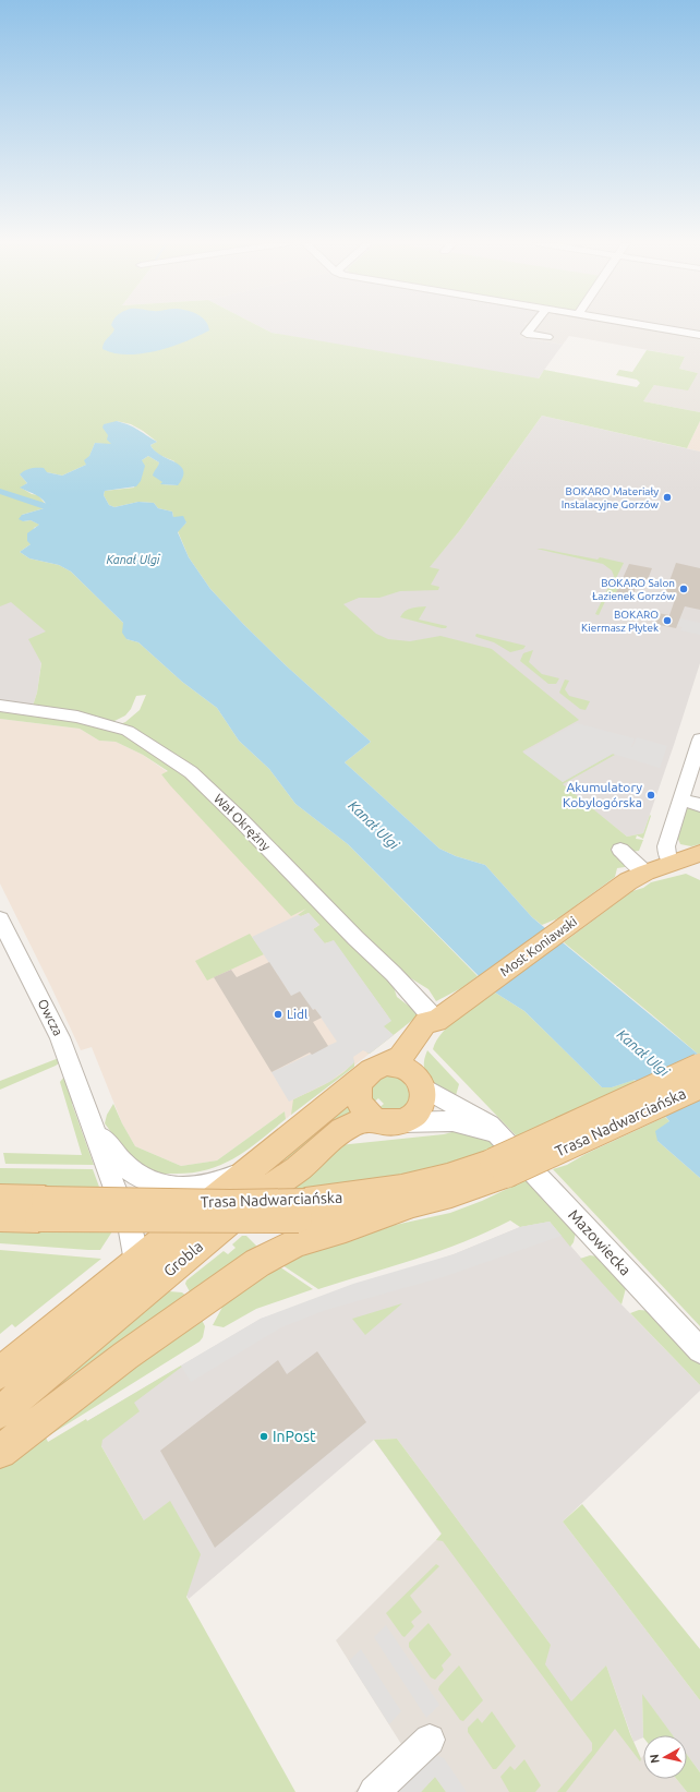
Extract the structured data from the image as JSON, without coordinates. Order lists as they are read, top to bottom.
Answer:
{
  "streets": {
    "main road": ["Most Koniawski", "Trasa Nadwarciańska", "Grobla"],
    "street": ["Wał Okrężny", "Owcza", "Mazowiecka"]
  },
  "crossings": [
    ["Wał Okrężny", "Most Koniawski"],
    ["Owcza", "Grobla"],
    ["Trasa Nadwarciańska", "Mazowiecka"],
    ["Mazowiecka", "Grobla"]
  ],
  "water": ["Kanał Ulgi"],
  "places": [
    "BOKARO Materiały Instalacyjne Gorzów",
    "BOKARO Salon Łazienek Gorzów",
    "BOKARO Kiermasz Płytek",
    "Akumulatory Kobylogórska",
    "Lidl",
    "InPost"
  ],
  "north": "left"
}
